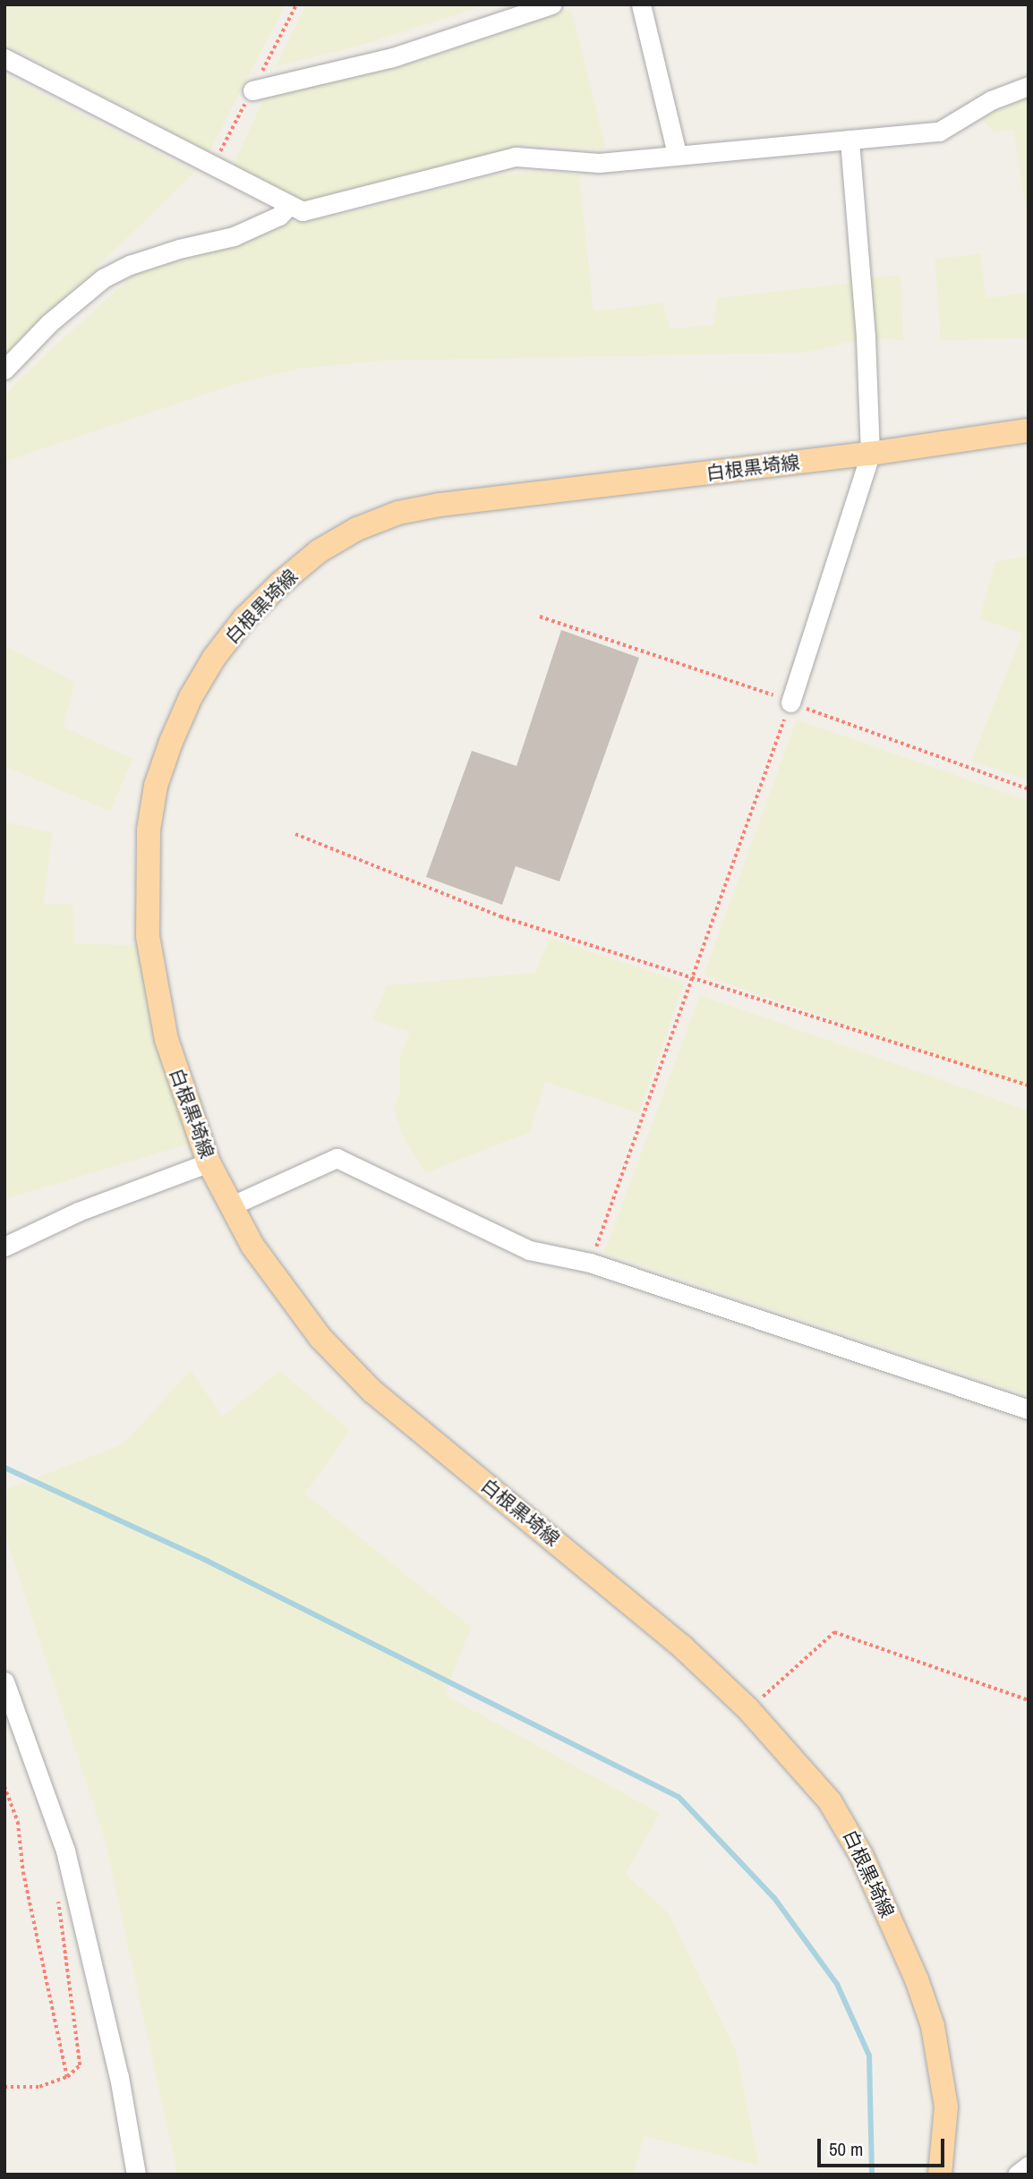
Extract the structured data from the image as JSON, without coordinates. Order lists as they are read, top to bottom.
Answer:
{
  "streets": {
    "main road": ["白根黒埼線"]
  },
  "scale_bar": "50 m"
}
